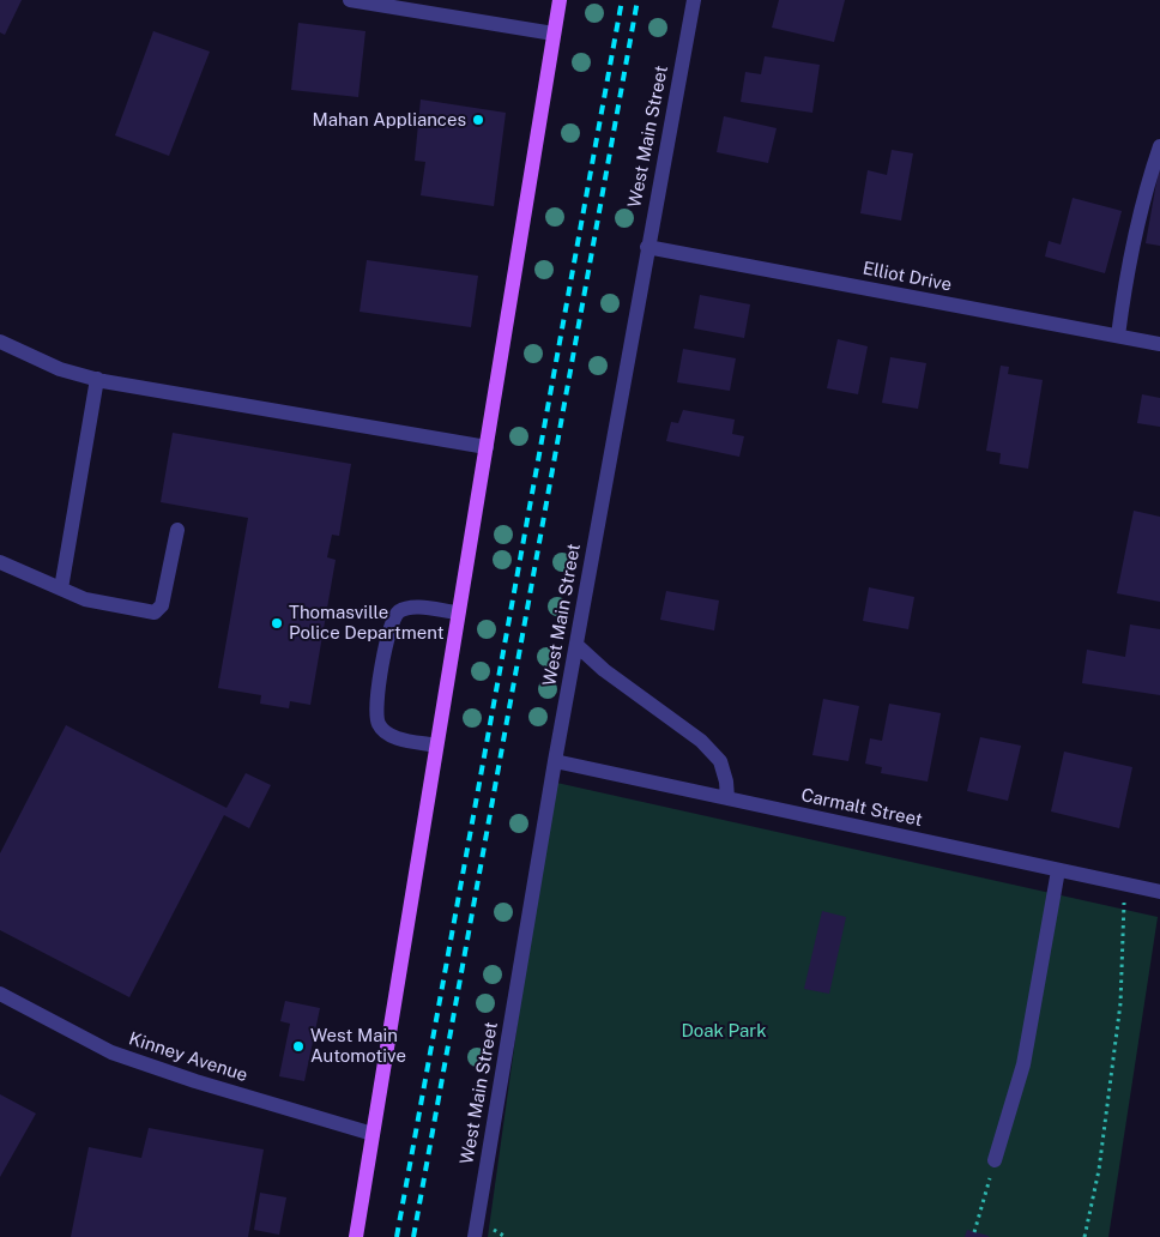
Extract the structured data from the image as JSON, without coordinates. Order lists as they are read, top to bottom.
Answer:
{
  "streets": {
    "street": [
      "West Main Street",
      "Elliot Drive",
      "Carmalt Street",
      "Kinney Avenue"
    ]
  },
  "crossings": [
    ["West Main Street", "Elliot Drive"],
    ["West Main Street", "Carmalt Street"]
  ],
  "parks": ["Doak Park"],
  "places": ["Mahan Appliances", "Thomasville Police Department", "West Main Automotive"]
}
